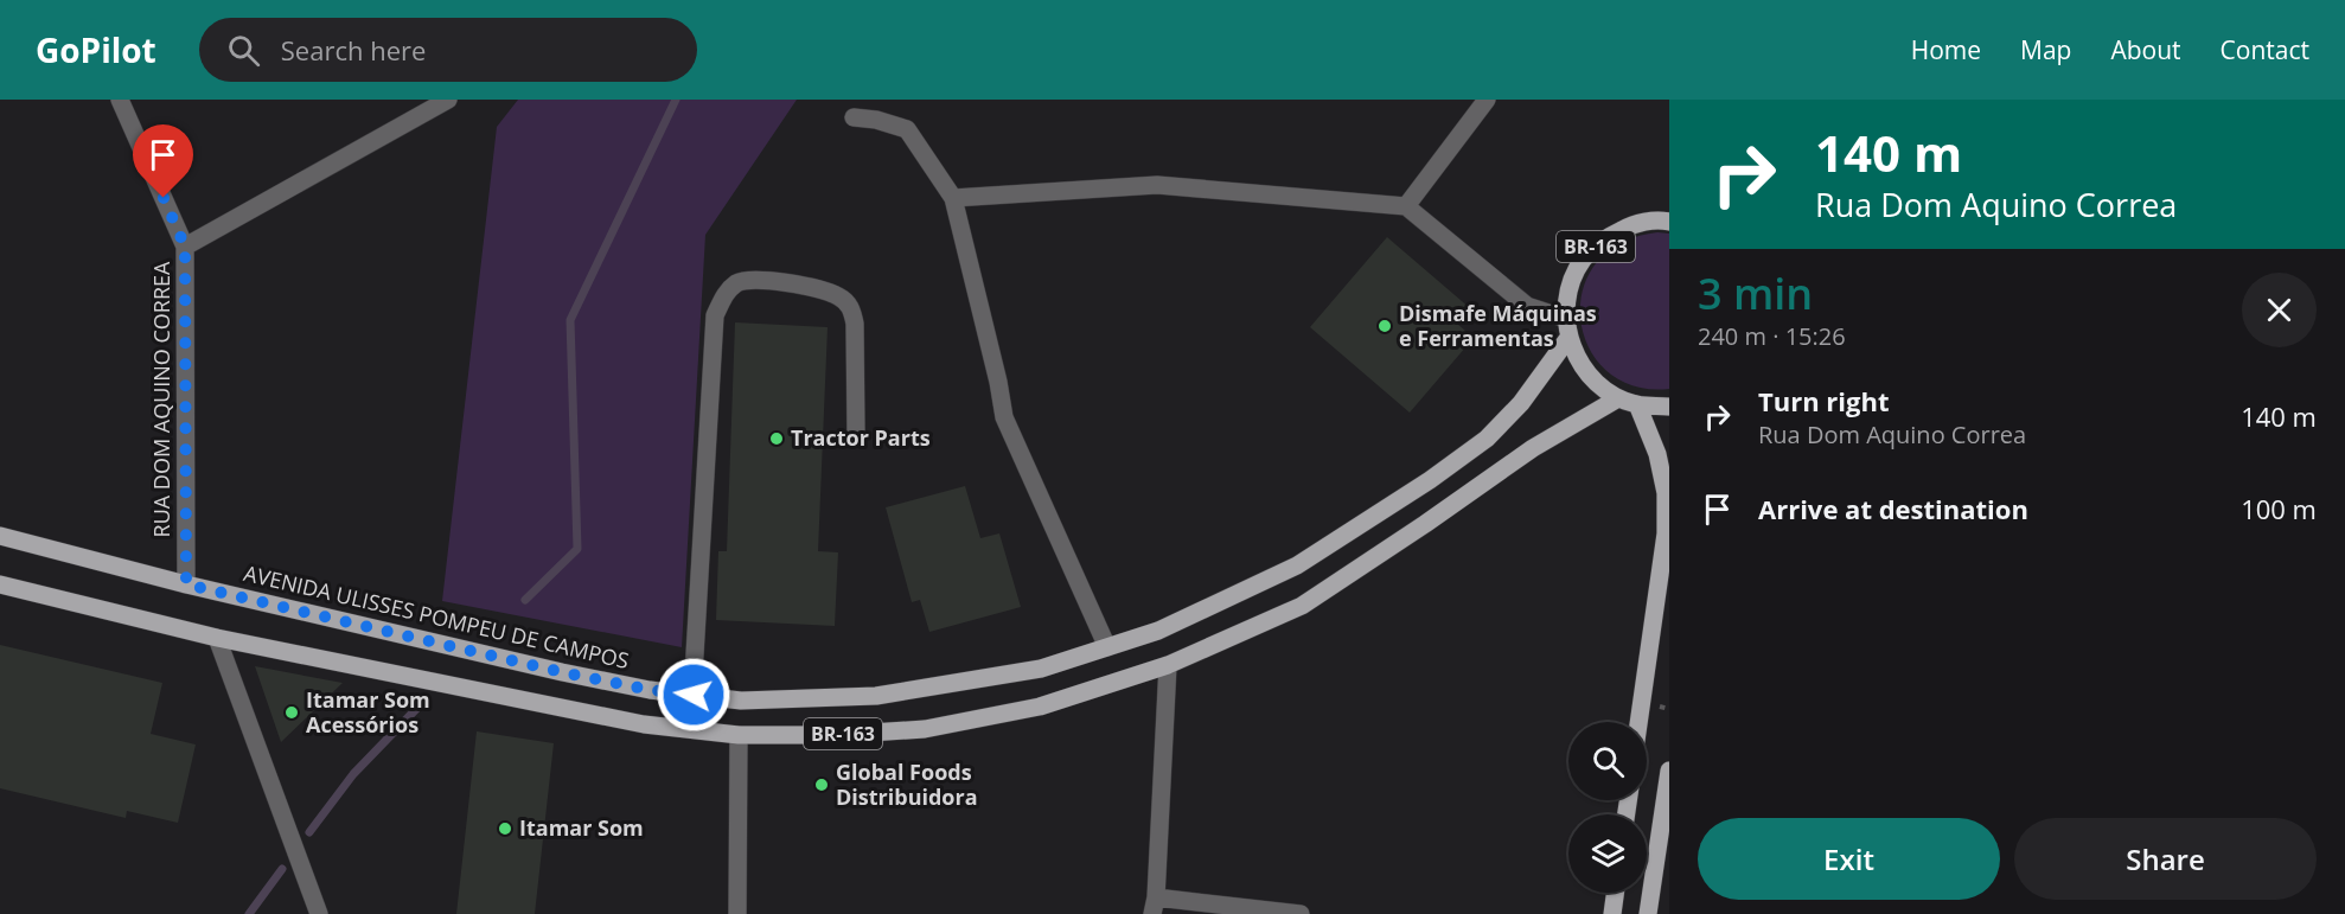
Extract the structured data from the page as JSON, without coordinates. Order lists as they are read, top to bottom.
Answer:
{
  "streets": {
    "main road": ["BR-163", "AVENIDA ULISSES POMPEU DE CAMPOS"],
    "street": ["RUA DOM AQUINO CORREA"]
  },
  "crossings": [
    ["BR-163", "AVENIDA ULISSES POMPEU DE CAMPOS"],
    ["RUA DOM AQUINO CORREA", "AVENIDA ULISSES POMPEU DE CAMPOS"]
  ],
  "places": [
    "Dismafe Máquinas e Ferramentas",
    "Tractor Parts",
    "Itamar Som Acessórios",
    "Global Foods Distribuidora",
    "Itamar Som"
  ],
  "page": {
    "header": "GoPilot",
    "search": "Search here",
    "nav": [
      "Home",
      "Map",
      "About",
      "Contact"
    ],
    "turn": ["140 m", "Rua Dom Aquino Correa"],
    "heading": ["3 min", "240 m · 15:26"],
    "list": [
      {
        "name": "Turn right",
        "note": "Rua Dom Aquino Correa",
        "value": "140 m"
      },
      {
        "name": "Arrive at destination",
        "value": "100 m"
      }
    ],
    "buttons": ["Exit", "Share"]
  }
}
